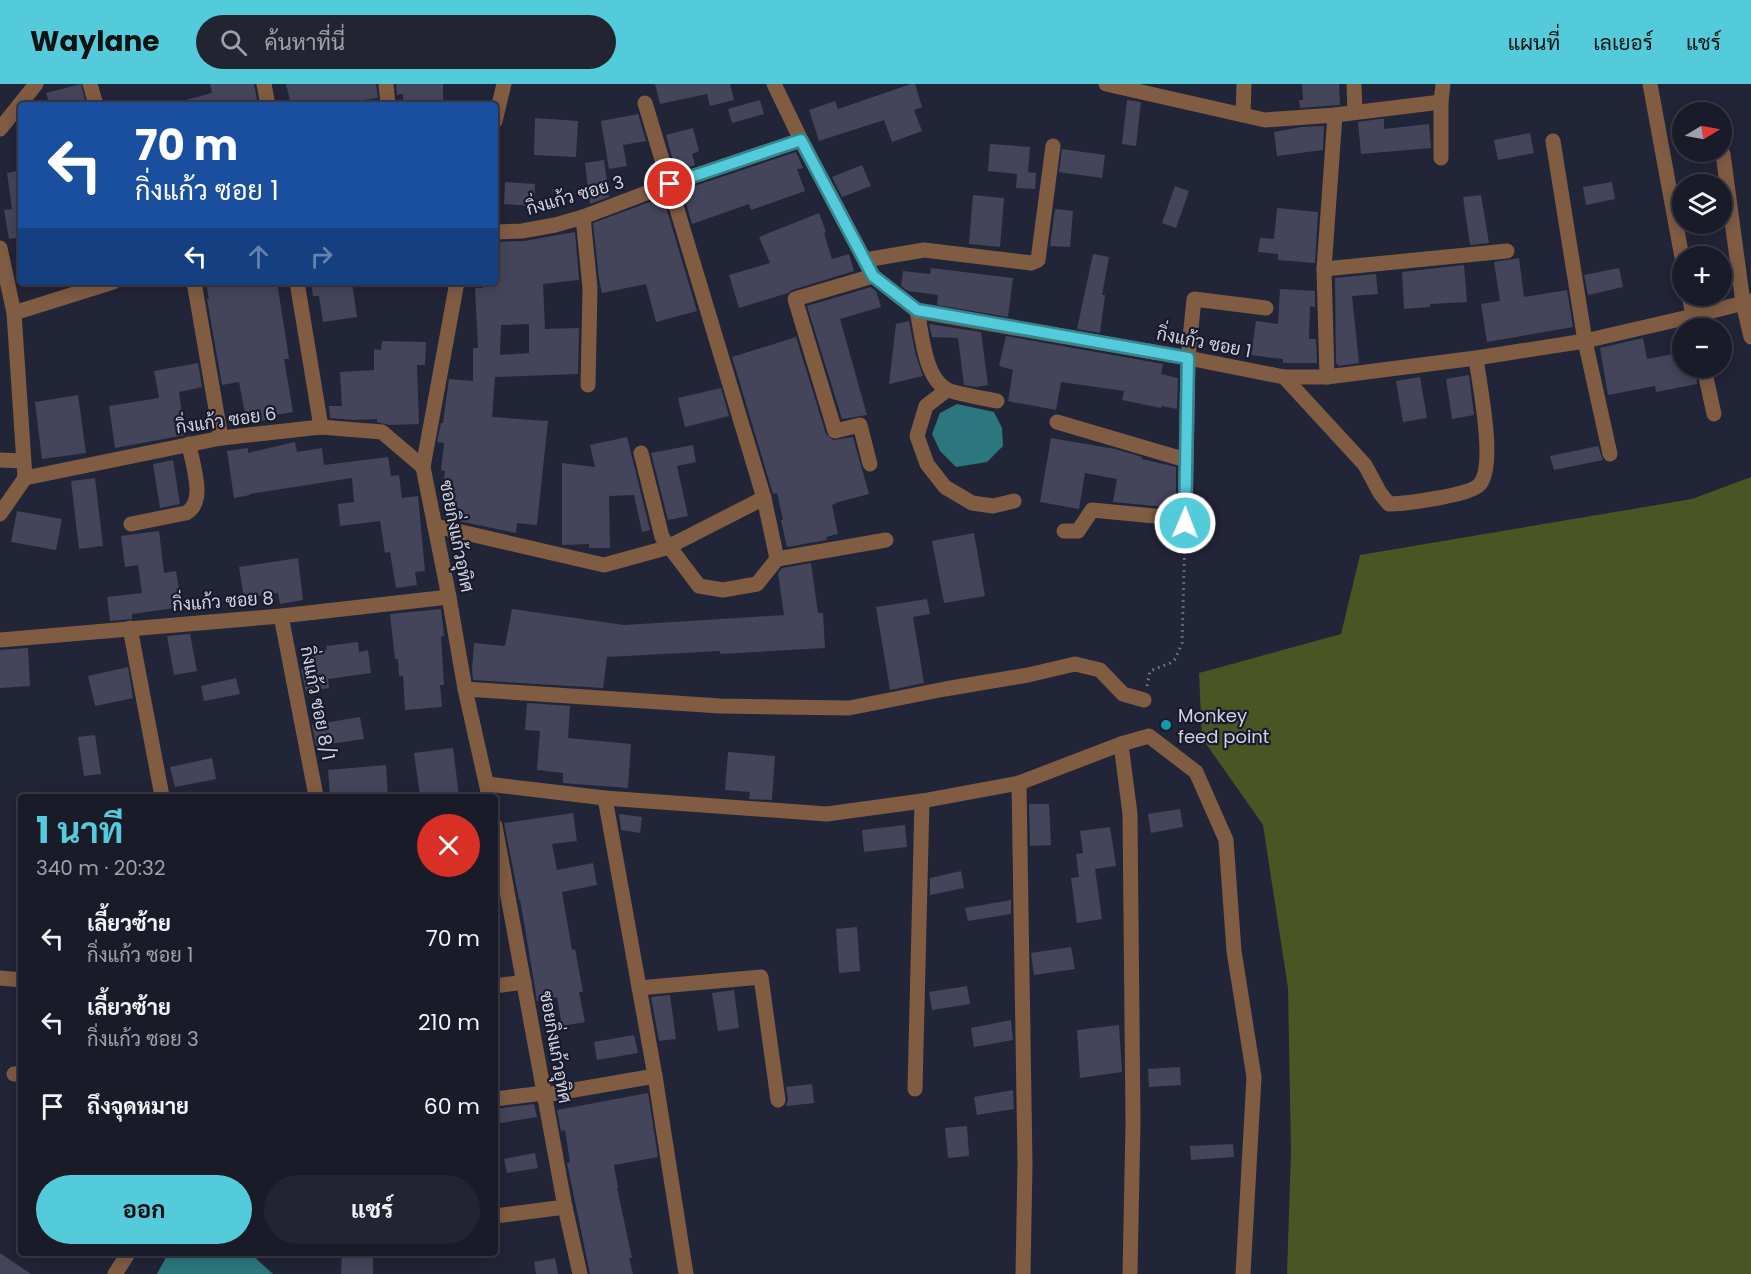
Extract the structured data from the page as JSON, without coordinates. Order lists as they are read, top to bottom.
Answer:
{
  "streets": {
    "street": [
      "กิ่งแก้ว ซอย 3",
      "กิ่งแก้ว ซอย 1",
      "กิ่งแก้ว ซอย 6",
      "ซอยกิ่งแก้วอุทิศ",
      "กิ่งแก้ว ซอย 8",
      "กิ่งแก้ว ซอย 8/1"
    ]
  },
  "crossings": [
    ["กิ่งแก้ว ซอย 3", "กิ่งแก้ว ซอย 1"],
    ["กิ่งแก้ว ซอย 6", "ซอยกิ่งแก้วอุทิศ"],
    ["ซอยกิ่งแก้วอุทิศ", "กิ่งแก้ว ซอย 8"],
    ["กิ่งแก้ว ซอย 8", "กิ่งแก้ว ซอย 8/1"]
  ],
  "places": ["Monkey feed point"],
  "north": "right",
  "page": {
    "header": "Waylane",
    "search": "ค้นหาที่นี่",
    "nav": ["แผนที่", "เลเยอร์", "แชร์"],
    "map_buttons": ["+", "−"],
    "turn": ["70 m", "กิ่งแก้ว ซอย 1"],
    "heading": ["1 นาที", "340 m · 20:32"],
    "list": [
      {
        "name": "เลี้ยวซ้าย",
        "note": "กิ่งแก้ว ซอย 1",
        "value": "70 m"
      },
      {
        "name": "เลี้ยวซ้าย",
        "note": "กิ่งแก้ว ซอย 3",
        "value": "210 m"
      },
      {
        "name": "ถึงจุดหมาย",
        "value": "60 m"
      }
    ],
    "buttons": ["ออก", "แชร์"]
  }
}
